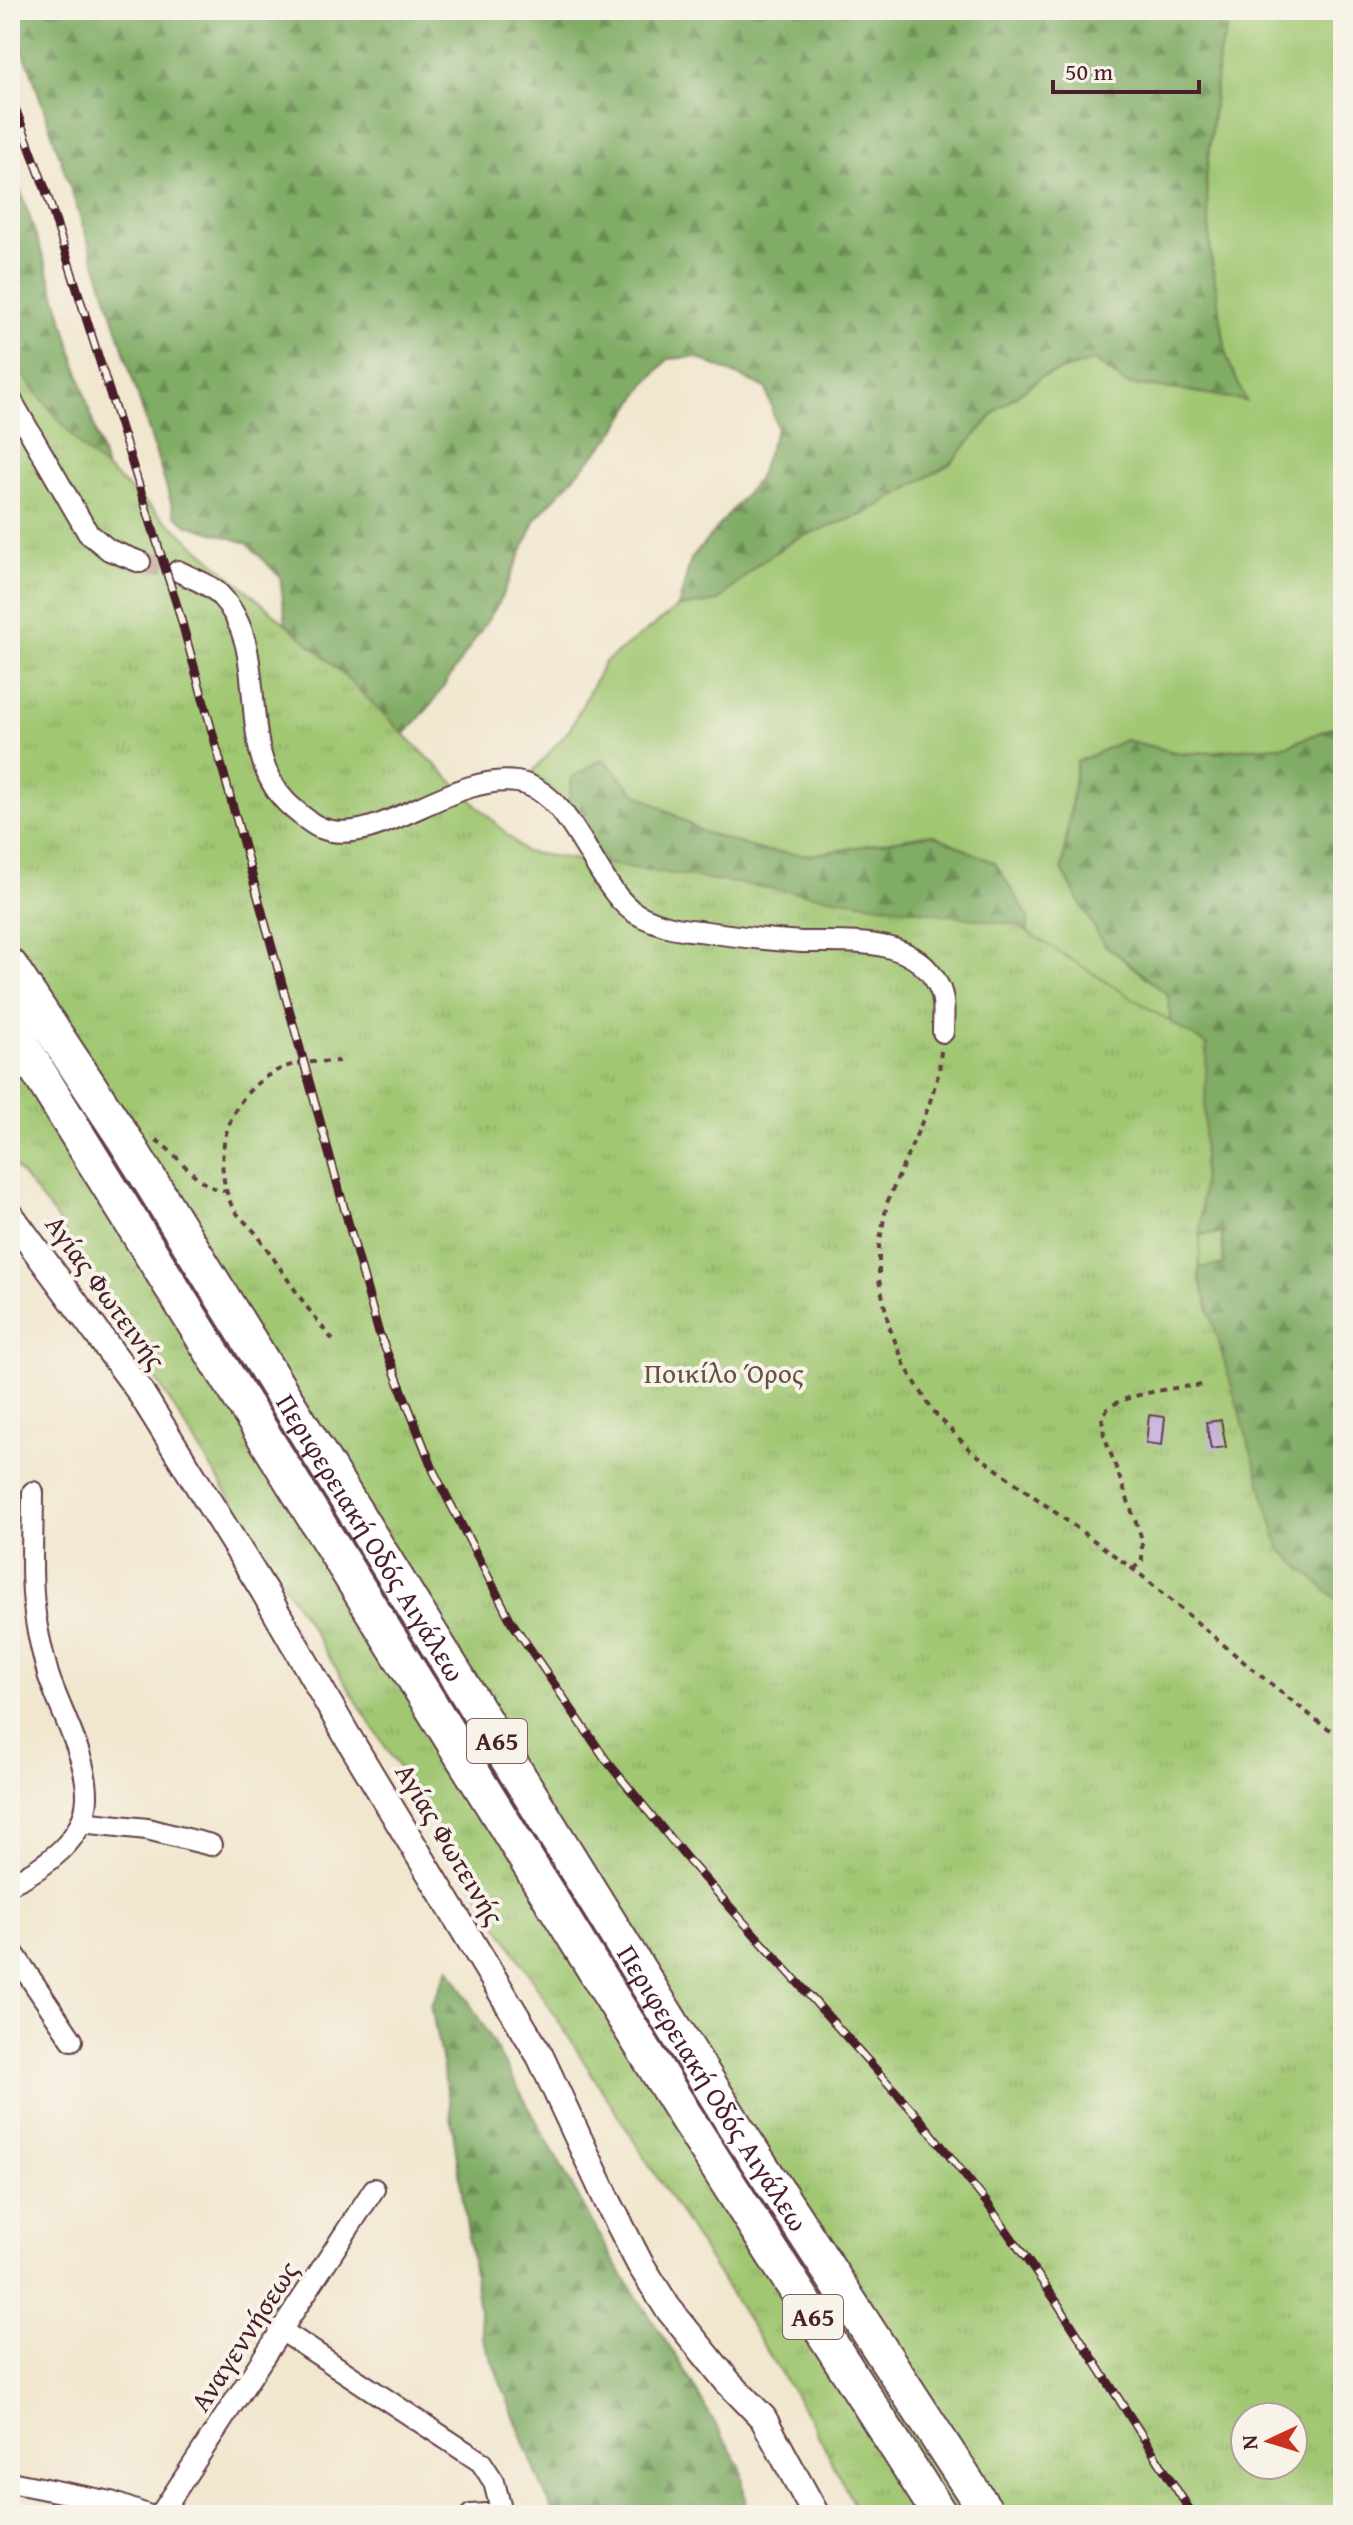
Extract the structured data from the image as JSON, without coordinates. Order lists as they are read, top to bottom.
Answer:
{
  "streets": {
    "highway": ["Περιφερειακή Οδός Αιγάλεω", "Α65"],
    "street": ["Αγίας Φωτεινής", "Αναγεννήσεως"]
  },
  "parks": ["Ποικίλο Όρος"],
  "scale_bar": "50 m",
  "north": "left"
}
